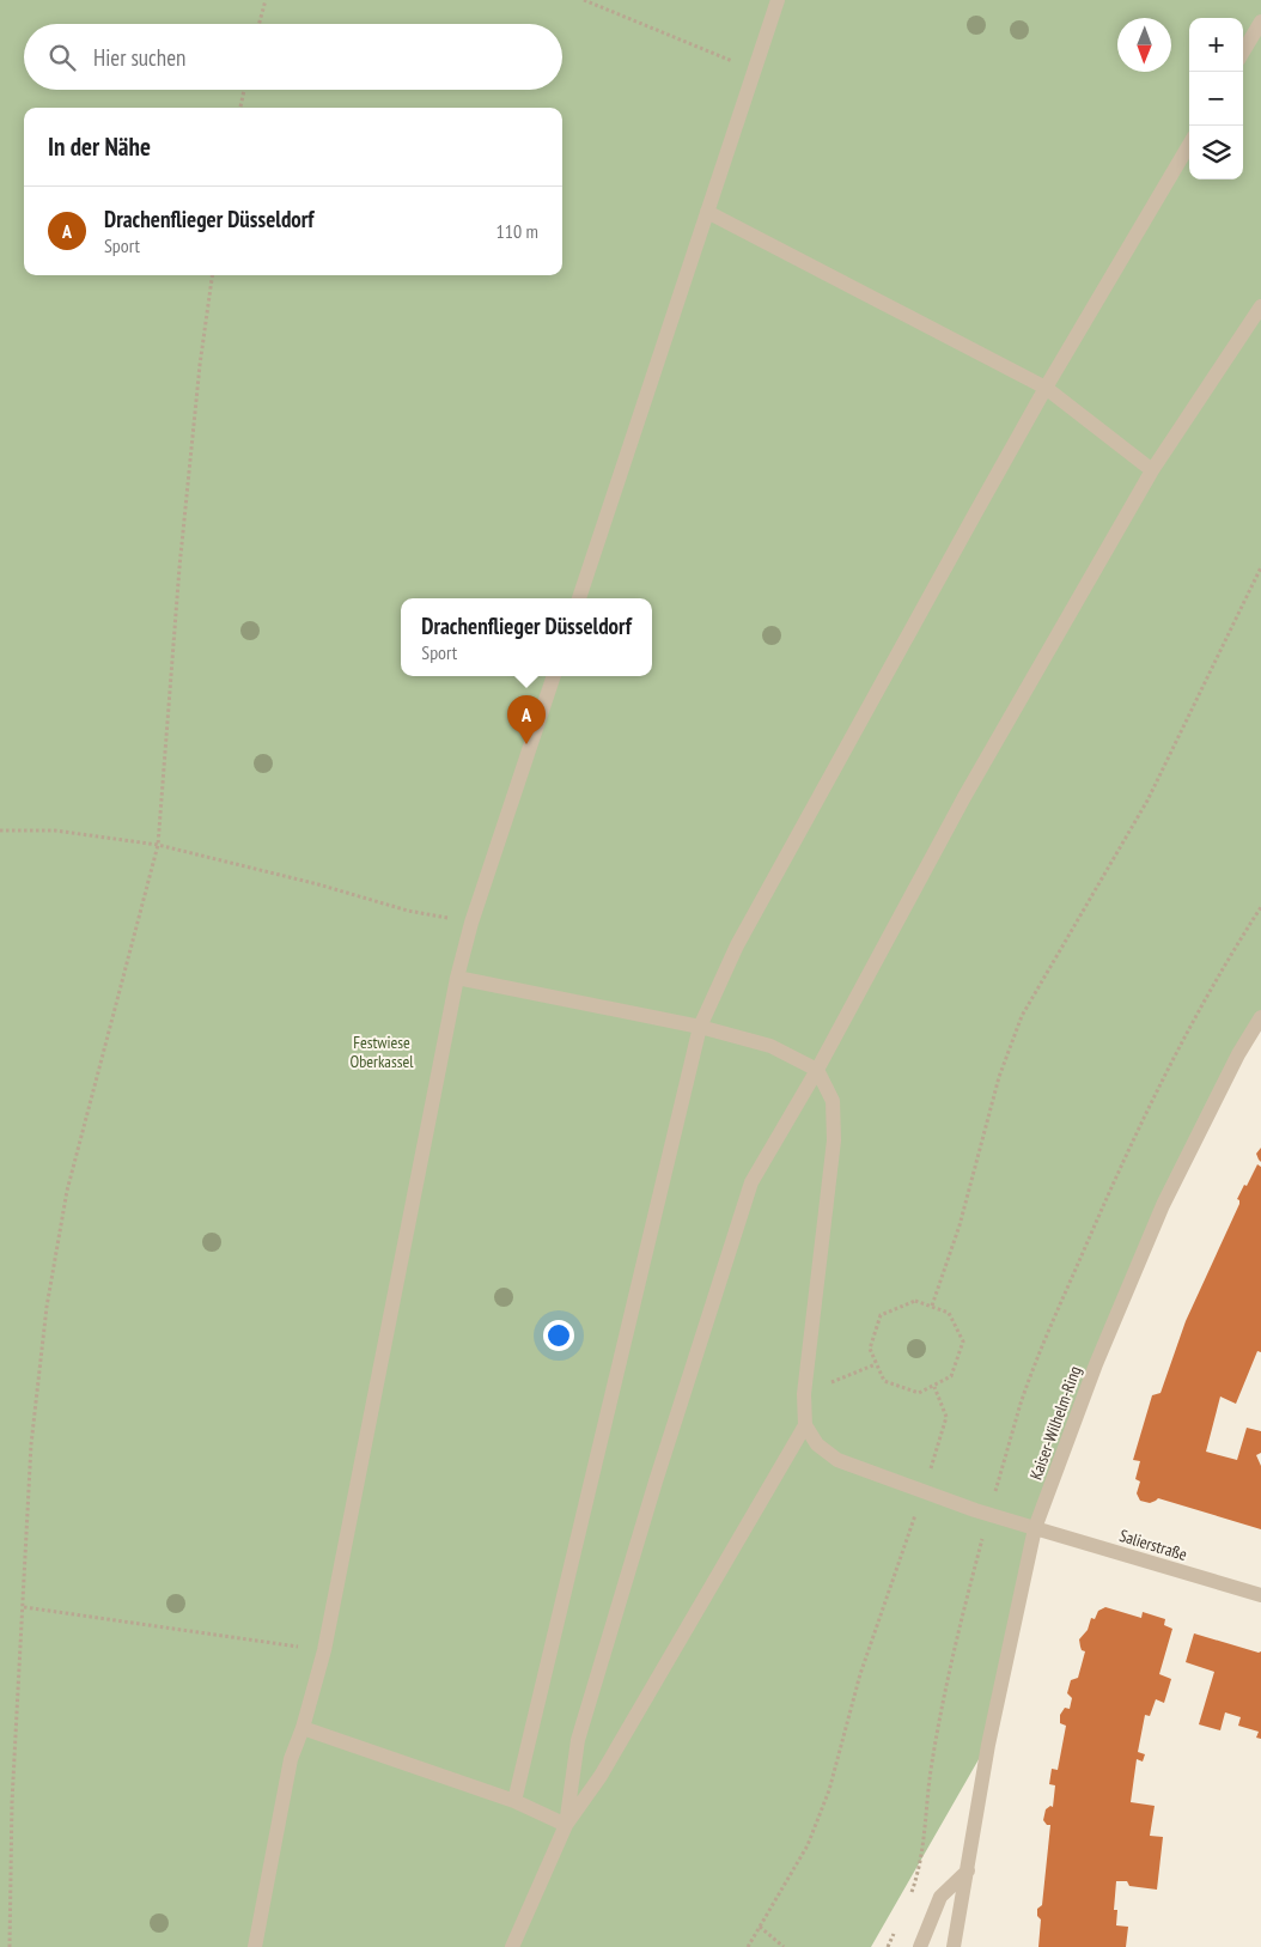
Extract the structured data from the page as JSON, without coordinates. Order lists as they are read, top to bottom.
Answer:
{
  "streets": {
    "street": ["Kaiser-Wilhelm-Ring", "Salierstraße"]
  },
  "crossings": [
    ["Kaiser-Wilhelm-Ring", "Salierstraße"]
  ],
  "parks": ["Festwiese Oberkassel"],
  "north": "bottom",
  "page": {
    "map_buttons": ["+", "−"],
    "search": "Hier suchen",
    "heading": "In der Nähe",
    "list": [
      {
        "mark": "A",
        "name": "Drachenflieger Düsseldorf",
        "note": "Sport",
        "value": "110 m"
      }
    ],
    "popup": ["Drachenflieger Düsseldorf", "Sport"],
    "pins": "A"
  }
}
